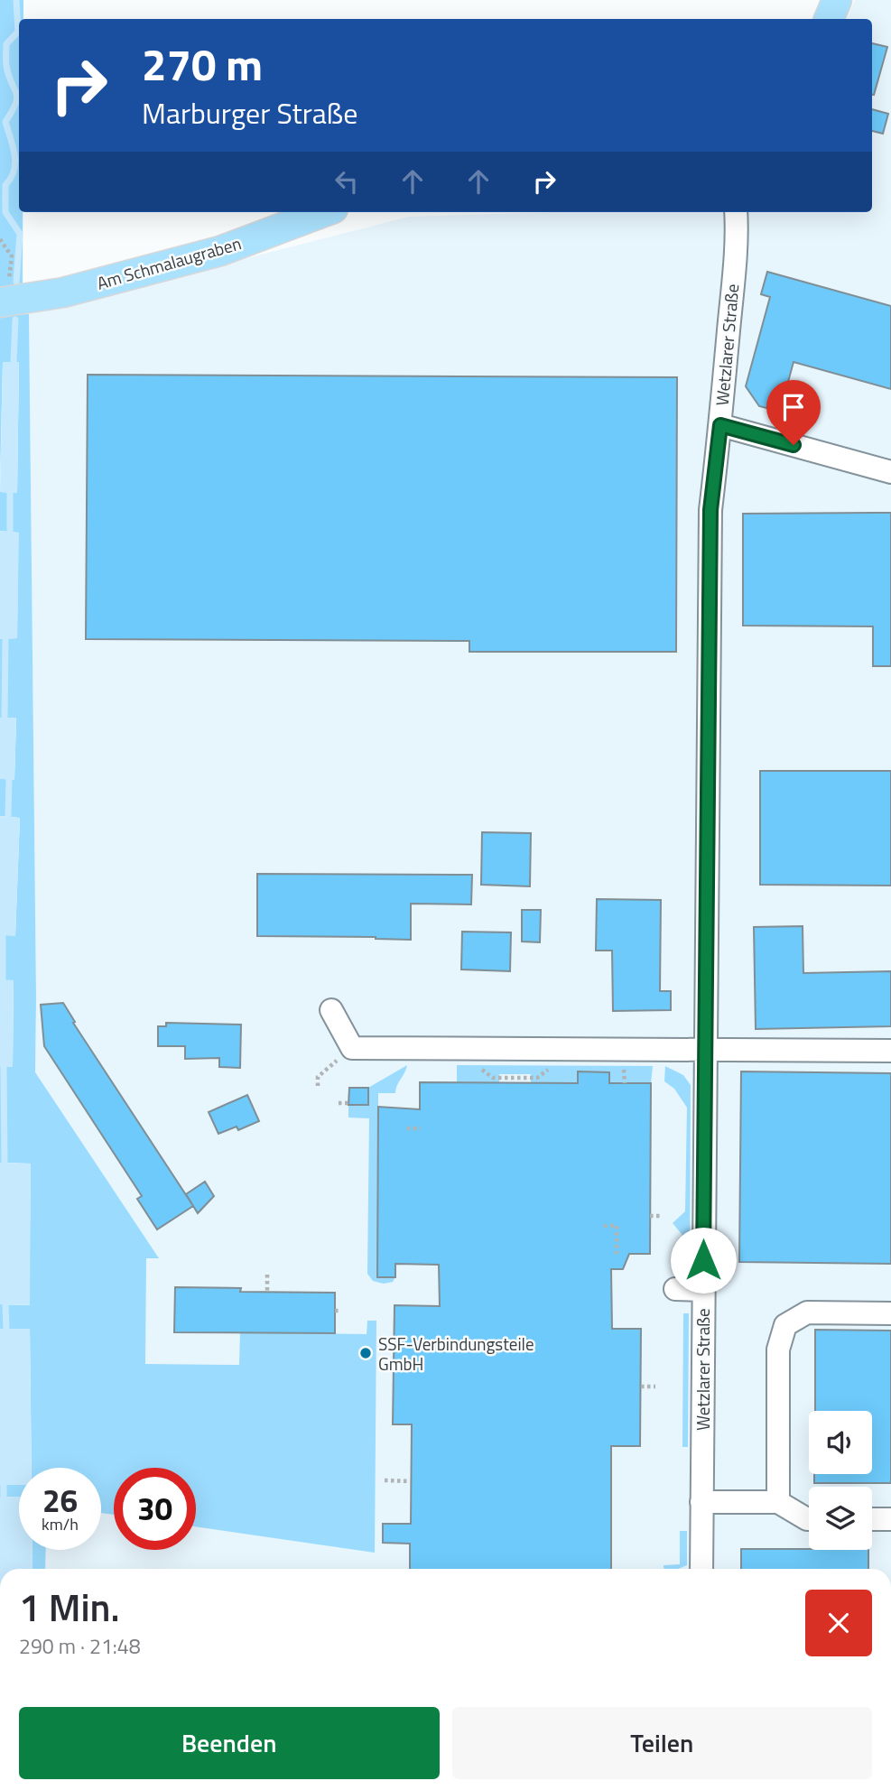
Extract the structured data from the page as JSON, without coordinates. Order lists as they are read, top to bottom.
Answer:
{
  "streets": {
    "main road": ["Am Schmalaugraben"],
    "street": ["Wetzlarer Straße"]
  },
  "places": ["SSF-Verbindungsteile GmbH"],
  "page": {
    "turn": ["270 m", "Marburger Straße"],
    "speed": "26 km/h",
    "limit": "30",
    "heading": ["1 Min.", "290 m · 21:48"],
    "buttons": ["Beenden", "Teilen"]
  }
}
